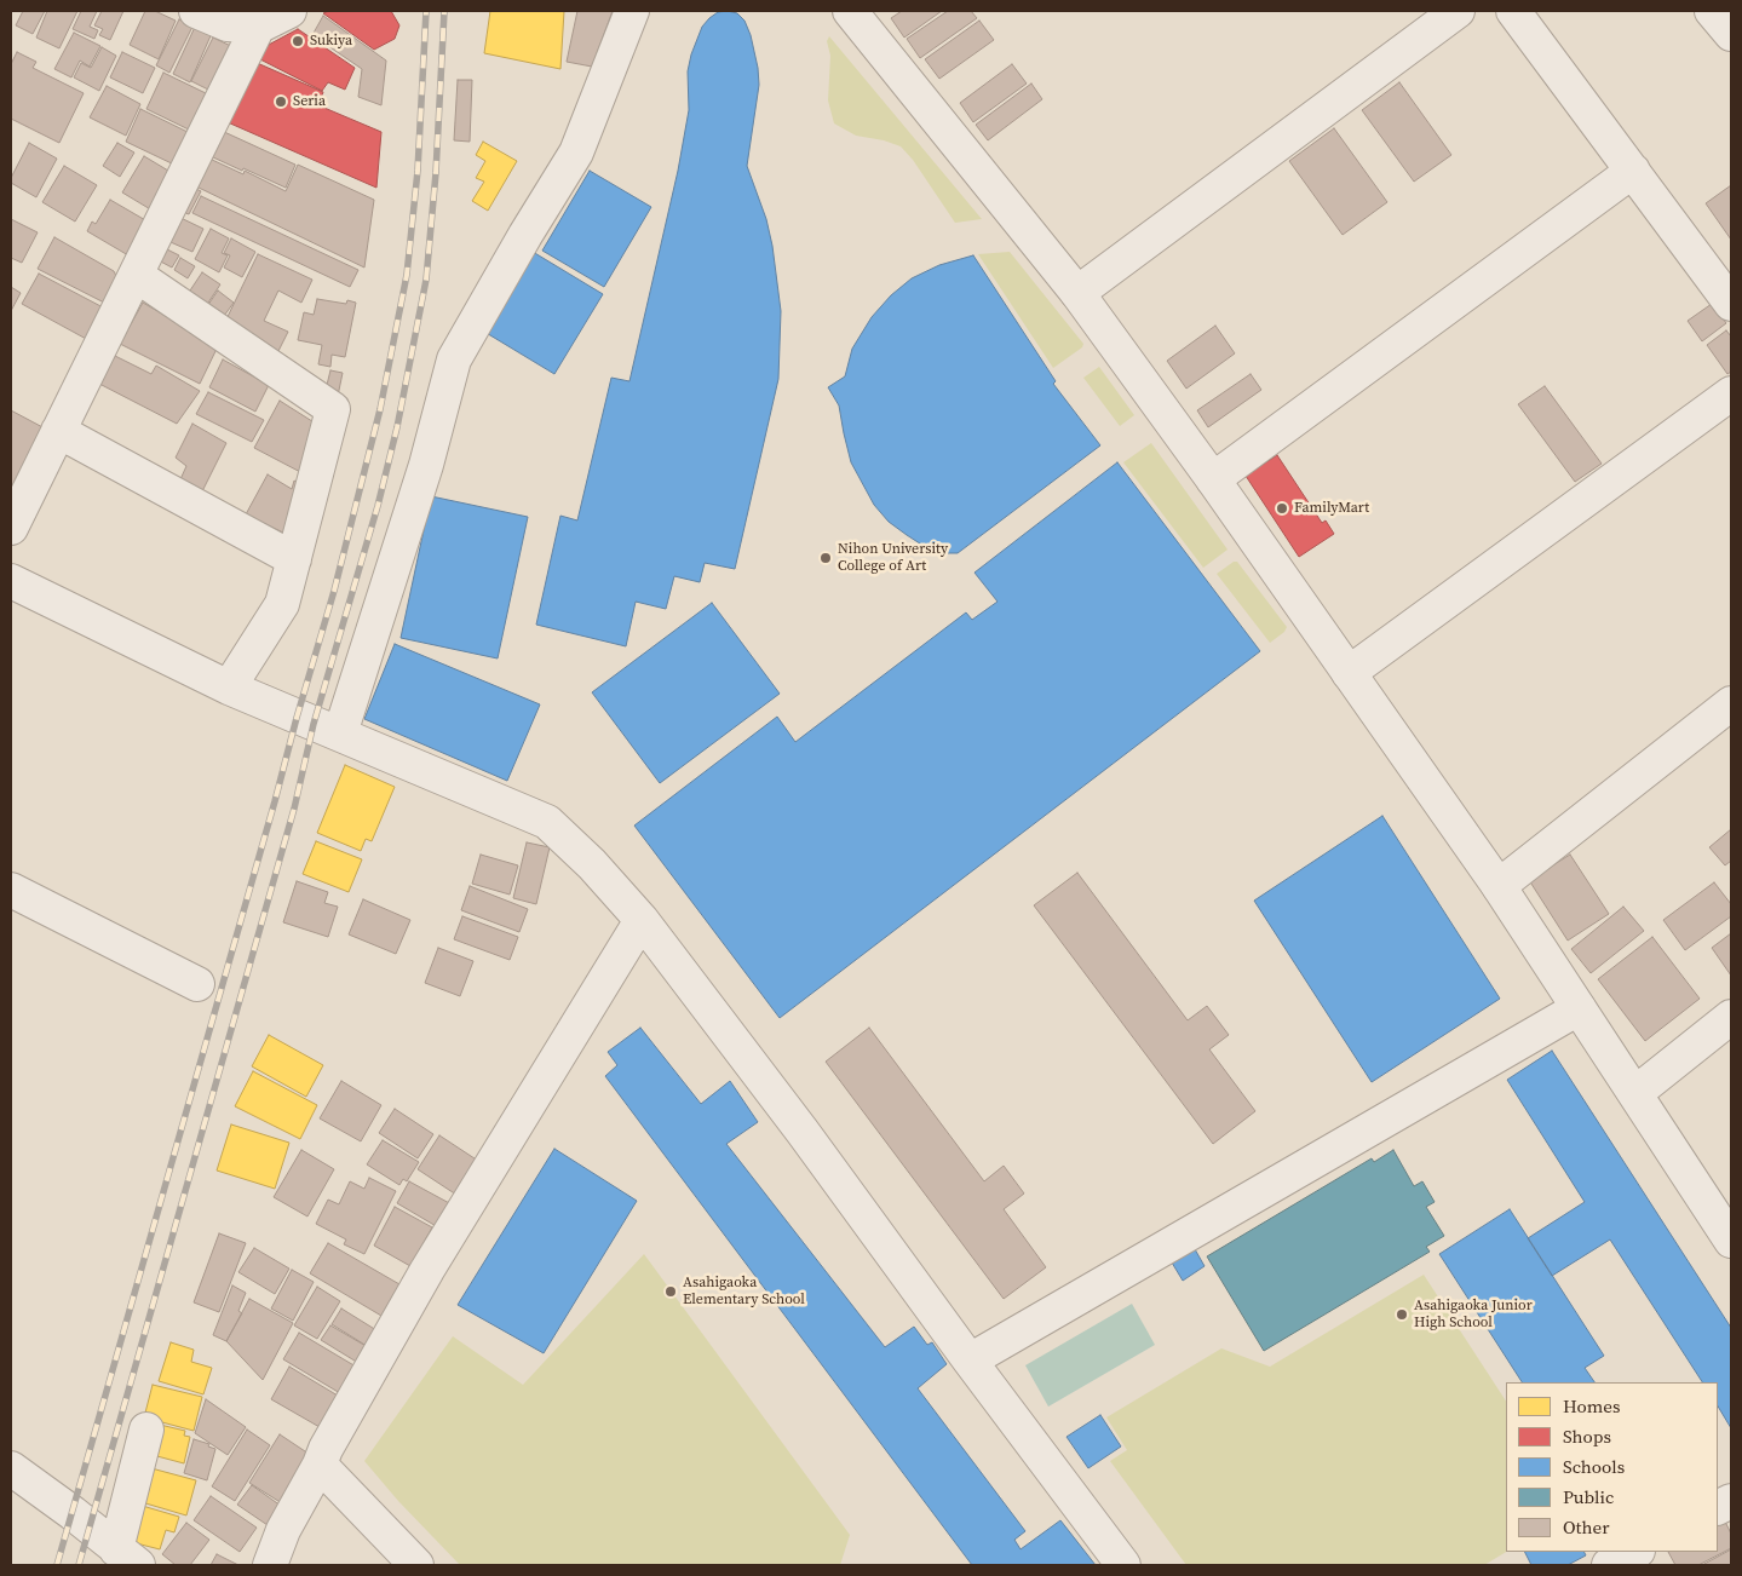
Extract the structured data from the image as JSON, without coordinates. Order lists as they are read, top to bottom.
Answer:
{
  "places": [
    "Sukiya",
    "Seria",
    "FamilyMart",
    "Nihon University College of Art",
    "Asahigaoka Elementary School",
    "Asahigaoka Junior High School"
  ],
  "legend": [
    "Homes",
    "Shops",
    "Schools",
    "Public",
    "Other"
  ]
}
